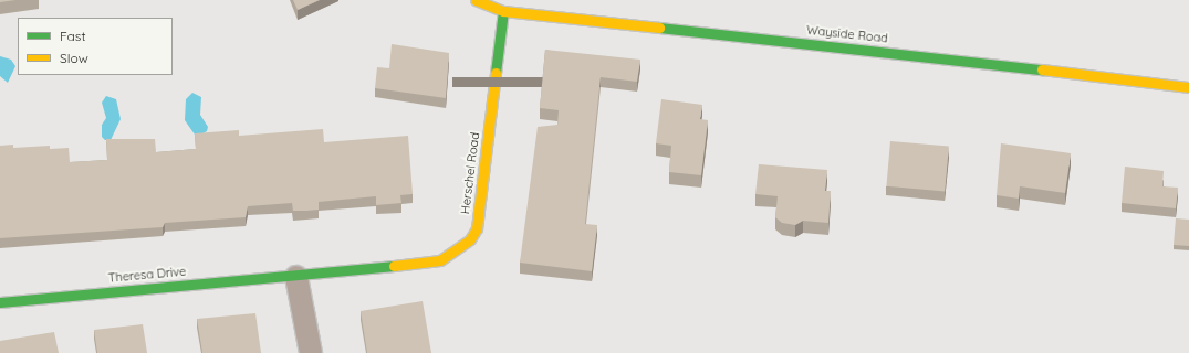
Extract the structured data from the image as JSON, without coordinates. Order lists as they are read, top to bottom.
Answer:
{
  "streets": {
    "street": ["Wayside Road", "Herschel Road", "Theresa Drive"]
  },
  "crossings": [
    ["Wayside Road", "Herschel Road"],
    ["Herschel Road", "Theresa Drive"]
  ],
  "legend": ["Fast", "Slow"]
}
